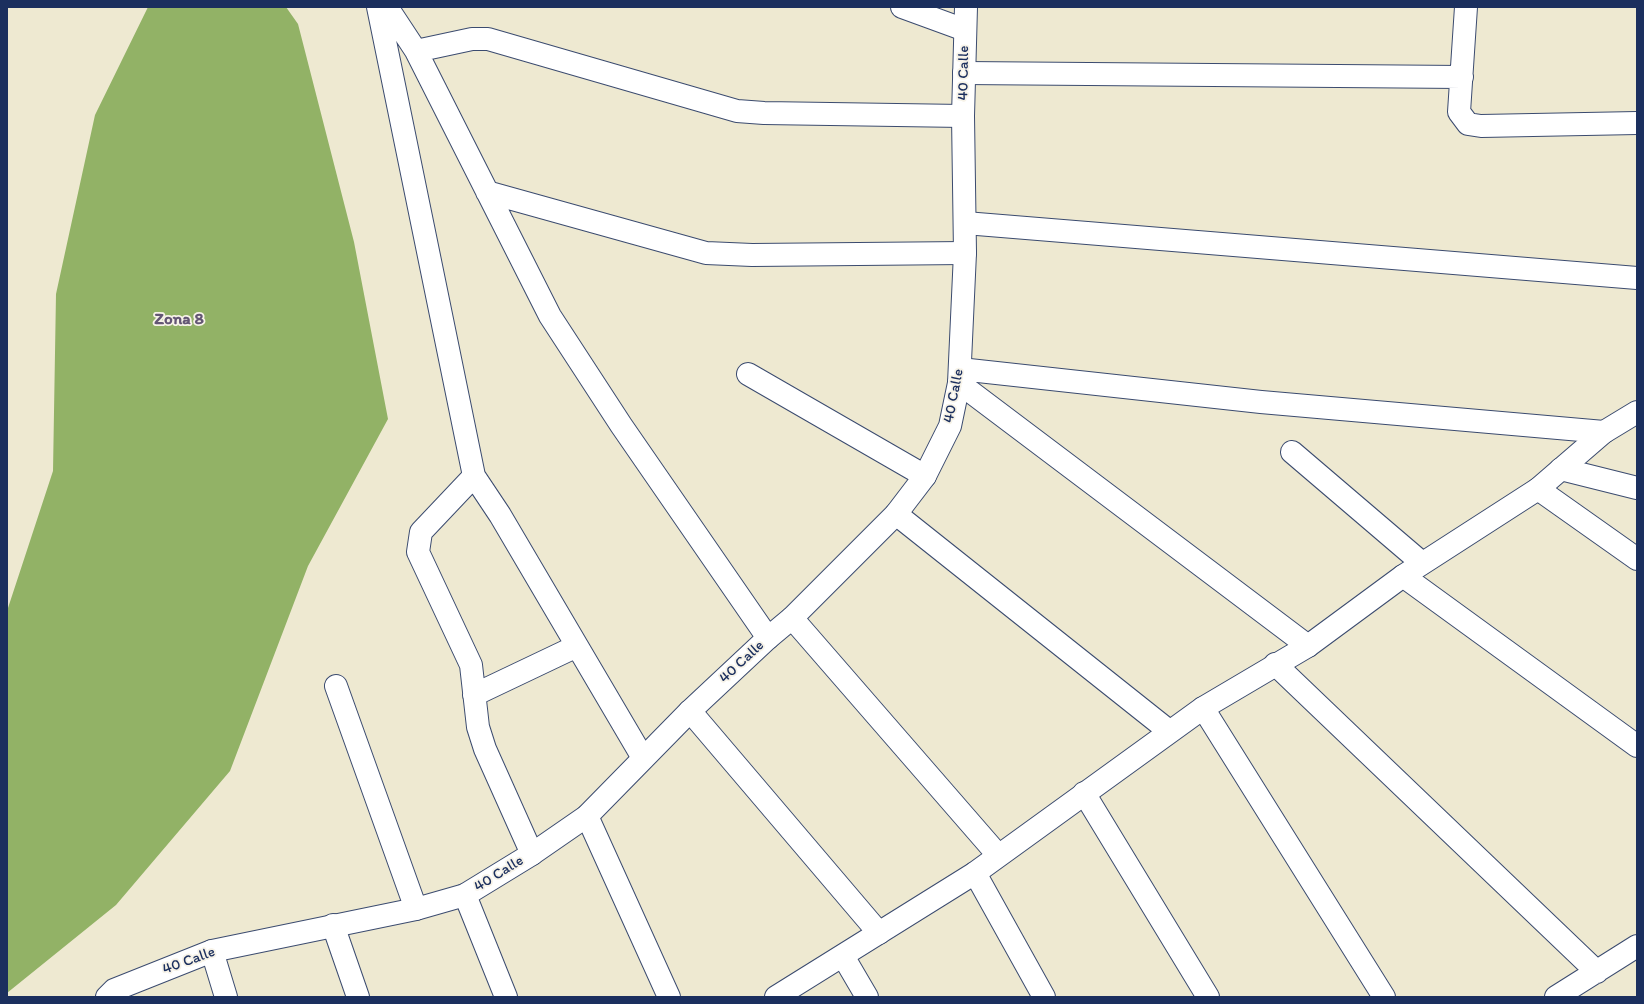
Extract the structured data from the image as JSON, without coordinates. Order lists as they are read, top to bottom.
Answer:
{
  "streets": {
    "street": ["40 Calle"]
  },
  "districts": ["Zona 8"]
}
